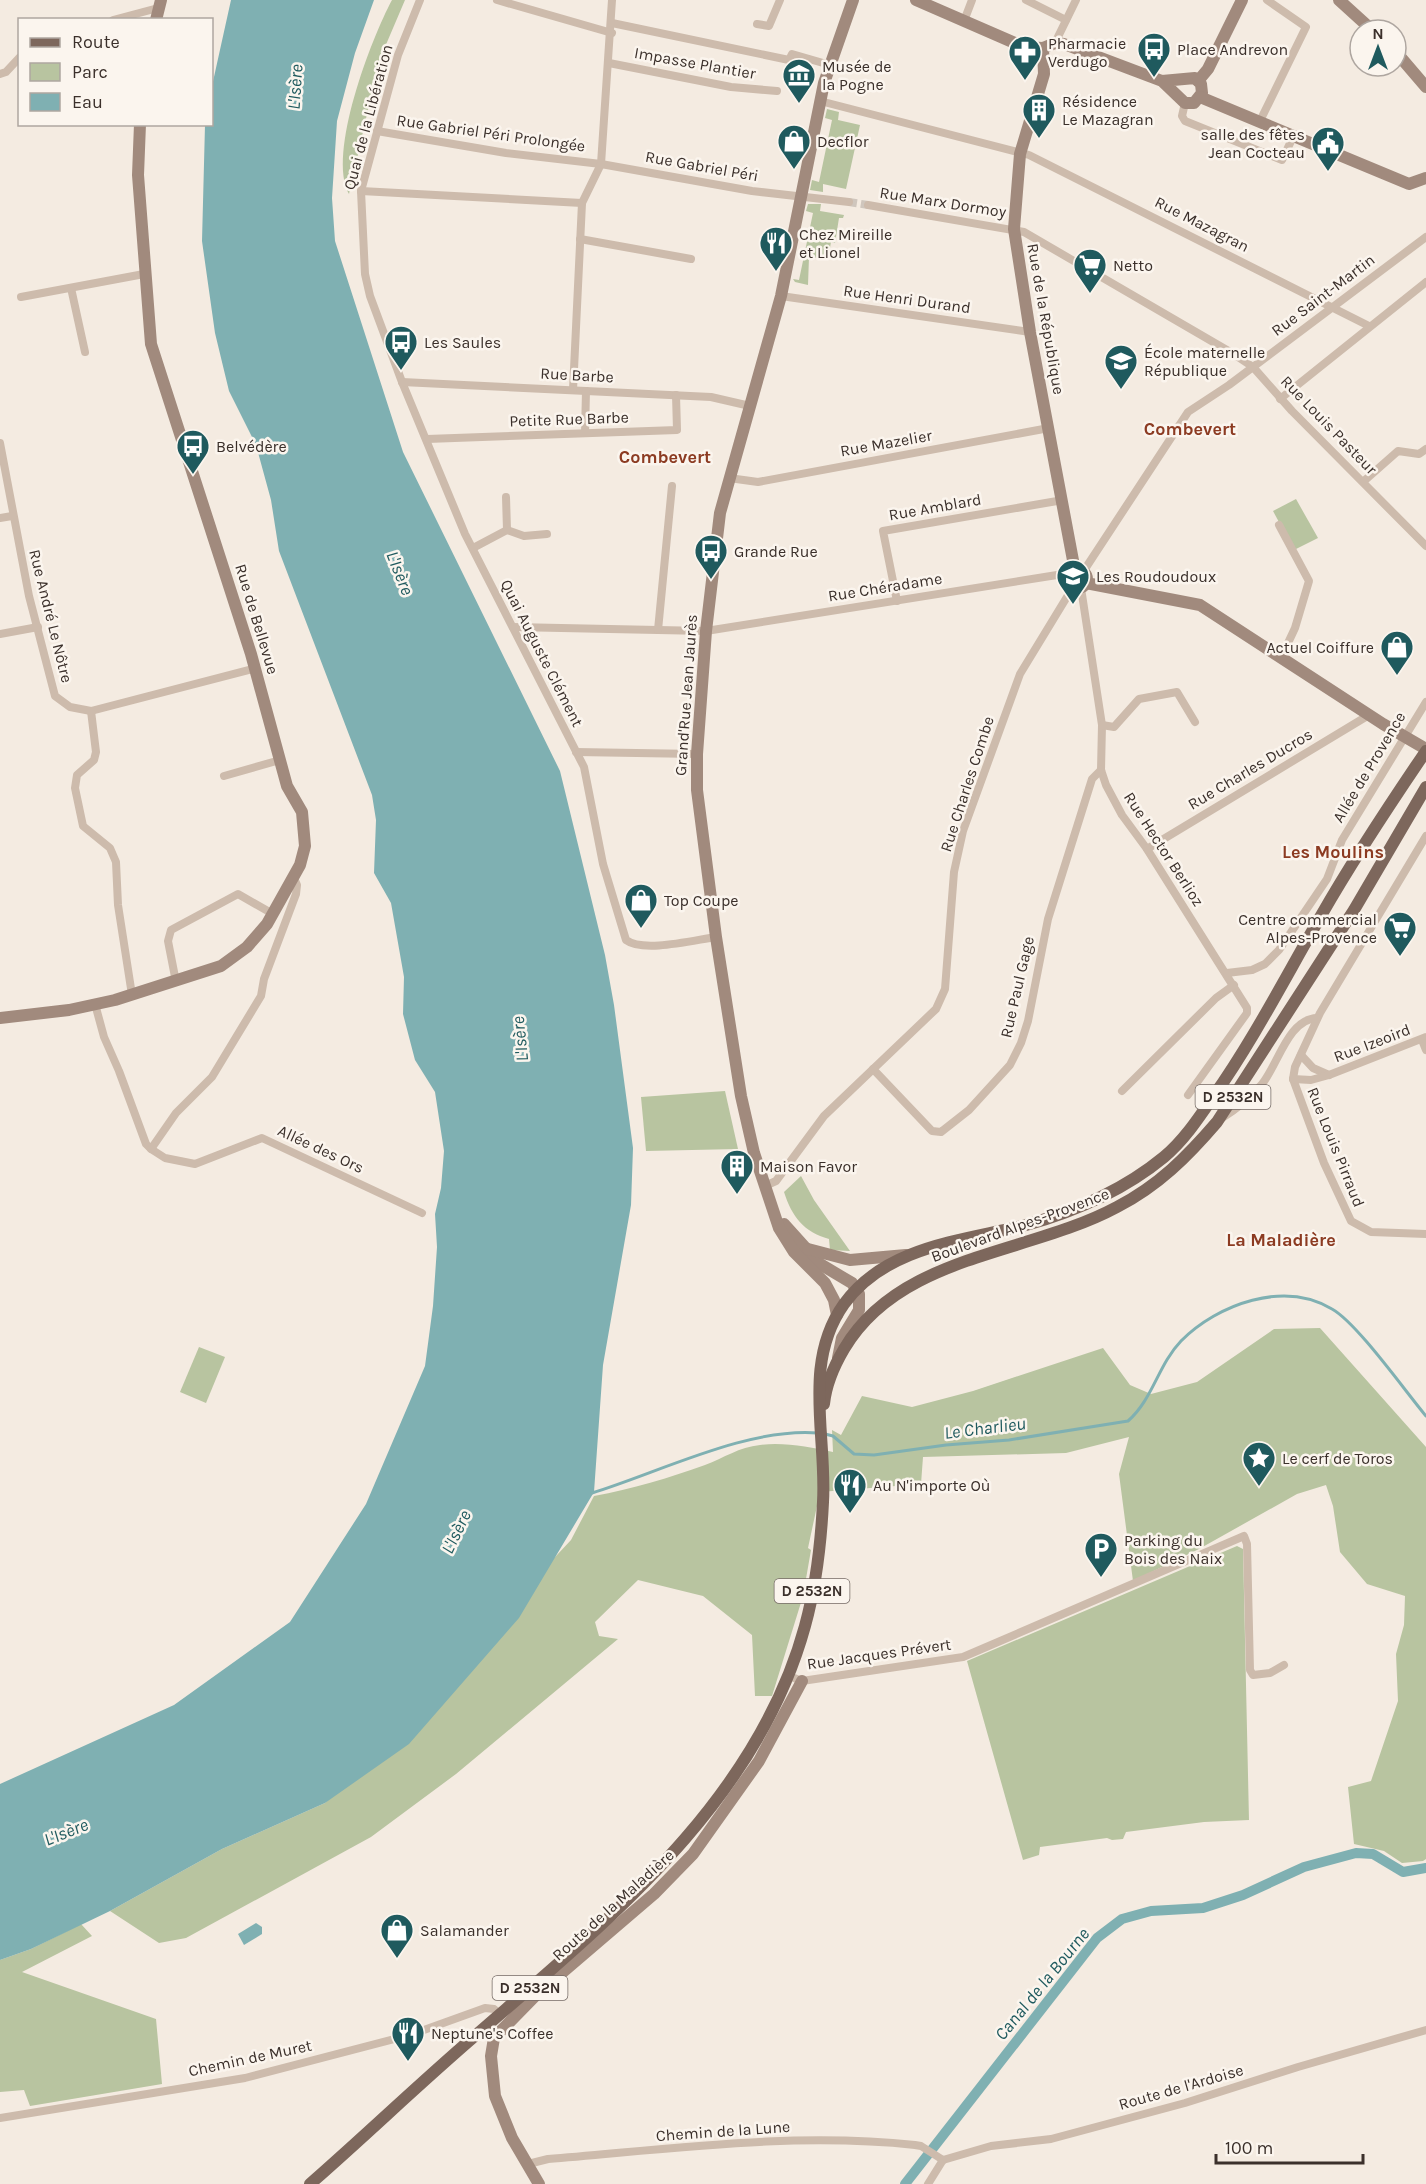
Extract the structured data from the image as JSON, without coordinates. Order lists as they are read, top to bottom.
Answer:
{
  "streets": {
    "main road": ["D 2532N", "Boulevard Alpes-Provence"],
    "street": [
      "Impasse Plantier",
      "Quai de la Libération",
      "Rue Gabriel Péri Prolongée",
      "Rue Gabriel Péri",
      "Rue Marx Dormoy",
      "Rue Mazagran",
      "Rue Saint-Martin",
      "Rue Henri Durand",
      "Rue de la République",
      "Rue Barbe",
      "Petite Rue Barbe",
      "Rue Louis Pasteur",
      "Rue Mazelier",
      "Rue Amblard",
      "Rue Chéradame",
      "Rue André Le Nôtre",
      "Rue de Bellevue",
      "Quai Auguste Clément",
      "Grand'Rue Jean Jaurès",
      "Allée de Provence",
      "Rue Charles Ducros",
      "Rue Charles Combe",
      "Rue Hector Berlioz",
      "Rue Paul Gage",
      "Rue Izeoird",
      "Rue Louis Pirraud",
      "Allée des Ors",
      "Rue Jacques Prévert",
      "Route de la Maladière",
      "Chemin de Muret",
      "Route de l'Ardoise",
      "Chemin de la Lune"
    ]
  },
  "crossings": [
    ["Quai de la Libération", "Rue Gabriel Péri Prolongée"],
    ["Quai de la Libération", "Rue Barbe"],
    ["Quai de la Libération", "Quai Auguste Clément"],
    ["Rue Gabriel Péri Prolongée", "Rue Gabriel Péri"],
    ["Rue Gabriel Péri", "Grand'Rue Jean Jaurès"],
    ["Rue Marx Dormoy", "Rue de la République"],
    ["Rue Marx Dormoy", "Rue Louis Pasteur"],
    ["Rue Mazagran", "Rue Saint-Martin"],
    ["Rue Mazagran", "Rue de la République"],
    ["Rue Mazagran", "Grand'Rue Jean Jaurès"],
    ["Rue Saint-Martin", "Rue de la République"],
    ["Rue Saint-Martin", "Rue Louis Pasteur"],
    ["Rue Saint-Martin", "Rue Chéradame"],
    ["Rue Saint-Martin", "Rue Charles Combe"],
    ["Rue Saint-Martin", "Rue Hector Berlioz"],
    ["Rue Henri Durand", "Rue de la République"],
    ["Rue Henri Durand", "Grand'Rue Jean Jaurès"],
    ["Rue de la République", "Rue Louis Pasteur"],
    ["Rue de la République", "Rue Mazelier"],
    ["Rue de la République", "Rue Amblard"],
    ["Rue de la République", "Rue Chéradame"],
    ["Rue de la République", "Rue Charles Combe"],
    ["Rue de la République", "Rue Hector Berlioz"],
    ["Rue Barbe", "Petite Rue Barbe"],
    ["Rue Barbe", "Quai Auguste Clément"],
    ["Rue Barbe", "Grand'Rue Jean Jaurès"],
    ["Petite Rue Barbe", "Quai Auguste Clément"],
    ["Rue Mazelier", "Grand'Rue Jean Jaurès"],
    ["Rue Amblard", "Rue Chéradame"],
    ["Rue Chéradame", "Quai Auguste Clément"],
    ["Rue Chéradame", "Grand'Rue Jean Jaurès"],
    ["Rue Chéradame", "Rue Charles Combe"],
    ["Rue Chéradame", "Rue Hector Berlioz"],
    ["Quai Auguste Clément", "Grand'Rue Jean Jaurès"],
    ["Grand'Rue Jean Jaurès", "Rue Charles Combe"],
    ["Allée de Provence", "Rue Hector Berlioz"],
    ["Rue Charles Ducros", "Rue Hector Berlioz"],
    ["Rue Charles Combe", "Rue Hector Berlioz"],
    ["Rue Charles Combe", "Rue Paul Gage"],
    ["Rue Hector Berlioz", "Rue Paul Gage"],
    ["Rue Izeoird", "Rue Louis Pirraud"],
    ["D 2532N", "Boulevard Alpes-Provence"],
    ["D 2532N", "Rue Jacques Prévert"],
    ["D 2532N", "Chemin de Muret"],
    ["Rue Jacques Prévert", "Route de la Maladière"],
    ["Route de la Maladière", "Chemin de la Lune"],
    ["Route de l'Ardoise", "Chemin de la Lune"]
  ],
  "districts": [
    "Combevert",
    "Combevert",
    "Les Moulins",
    "La Maladière"
  ],
  "water": ["L'Isère", "Le Charlieu", "Canal de la Bourne"],
  "places": {
    "bus stop": [
      "Place Andrevon",
      "Les Saules",
      "Belvédère",
      "Grande Rue"
    ],
    "pharmacy": ["Pharmacie Verdugo"],
    "museum": ["Musée de la Pogne"],
    "building": ["Résidence Le Mazagran", "Maison Favor"],
    "shop": [
      "Decflor",
      "Actuel Coiffure",
      "Top Coupe",
      "Salamander"
    ],
    "public building": ["salle des fêtes Jean Cocteau"],
    "restaurant": ["Chez Mireille et Lionel", "Au N'importe Où", "Neptune's Coffee"],
    "supermarket": ["Netto", "Centre commercial Alpes-Provence"],
    "school or university": ["École maternelle République", "Les Roudoudoux"],
    "place": ["Le cerf de Toros"],
    "parking": ["Parking du Bois des Naix"]
  },
  "legend": ["Route", "Parc", "Eau"],
  "scale_bar": "100 m",
  "north": "top"
}
